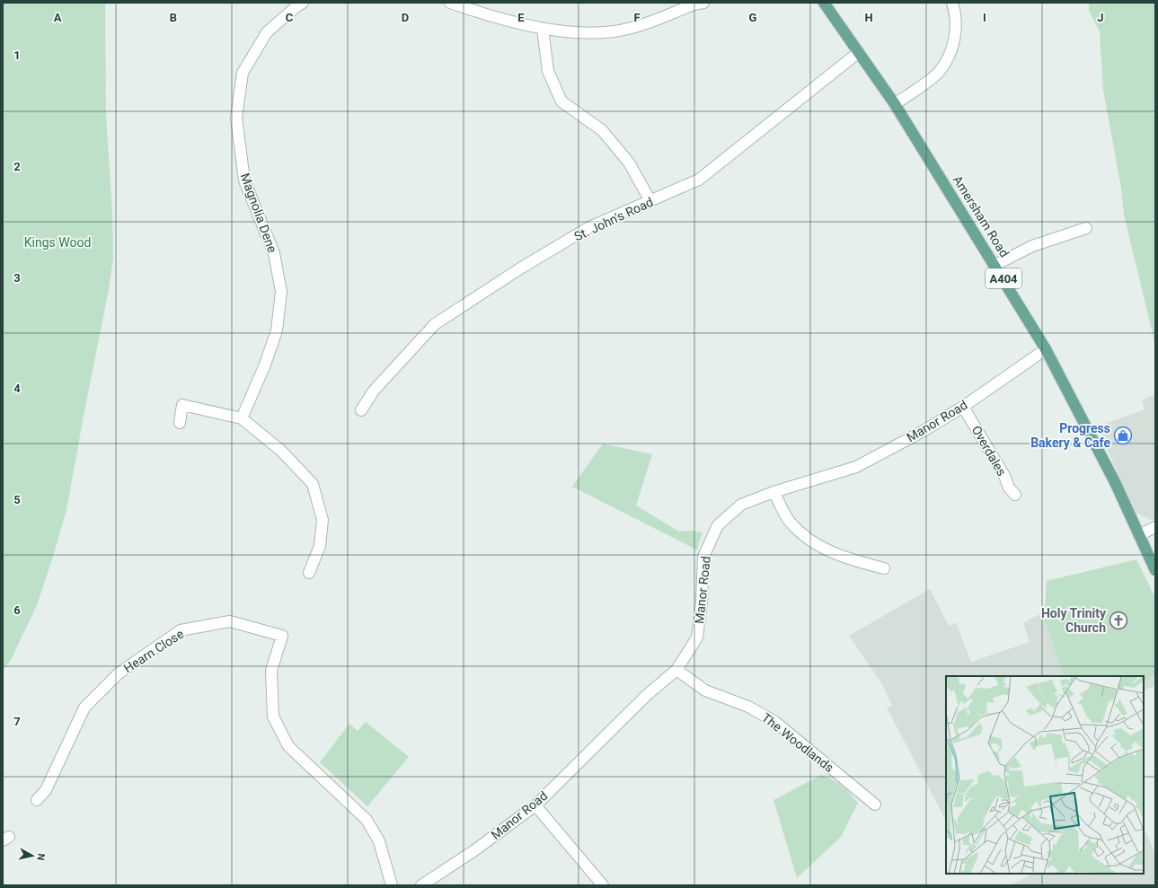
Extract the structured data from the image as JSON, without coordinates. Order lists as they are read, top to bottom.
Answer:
{
  "streets": {
    "main road": ["Amersham Road", "A404"],
    "street": [
      "Magnolia Dene",
      "St. John's Road",
      "Manor Road",
      "Overdales",
      "Hearn Close",
      "The Woodlands"
    ]
  },
  "crossings": [
    ["Amersham Road", "St. John's Road"],
    ["Amersham Road", "Manor Road"],
    ["Manor Road", "Overdales"],
    ["Manor Road", "The Woodlands"]
  ],
  "parks": ["Kings Wood"],
  "places": {
    "shop": ["Progress Bakery & Cafe"],
    "church": ["Holy Trinity Church"]
  },
  "north": "right",
  "grid": {
    "columns": [
      "A",
      "B",
      "C",
      "D",
      "E",
      "F",
      "G",
      "H",
      "I",
      "J"
    ],
    "rows": [
      "1",
      "2",
      "3",
      "4",
      "5",
      "6",
      "7"
    ]
  }
}
